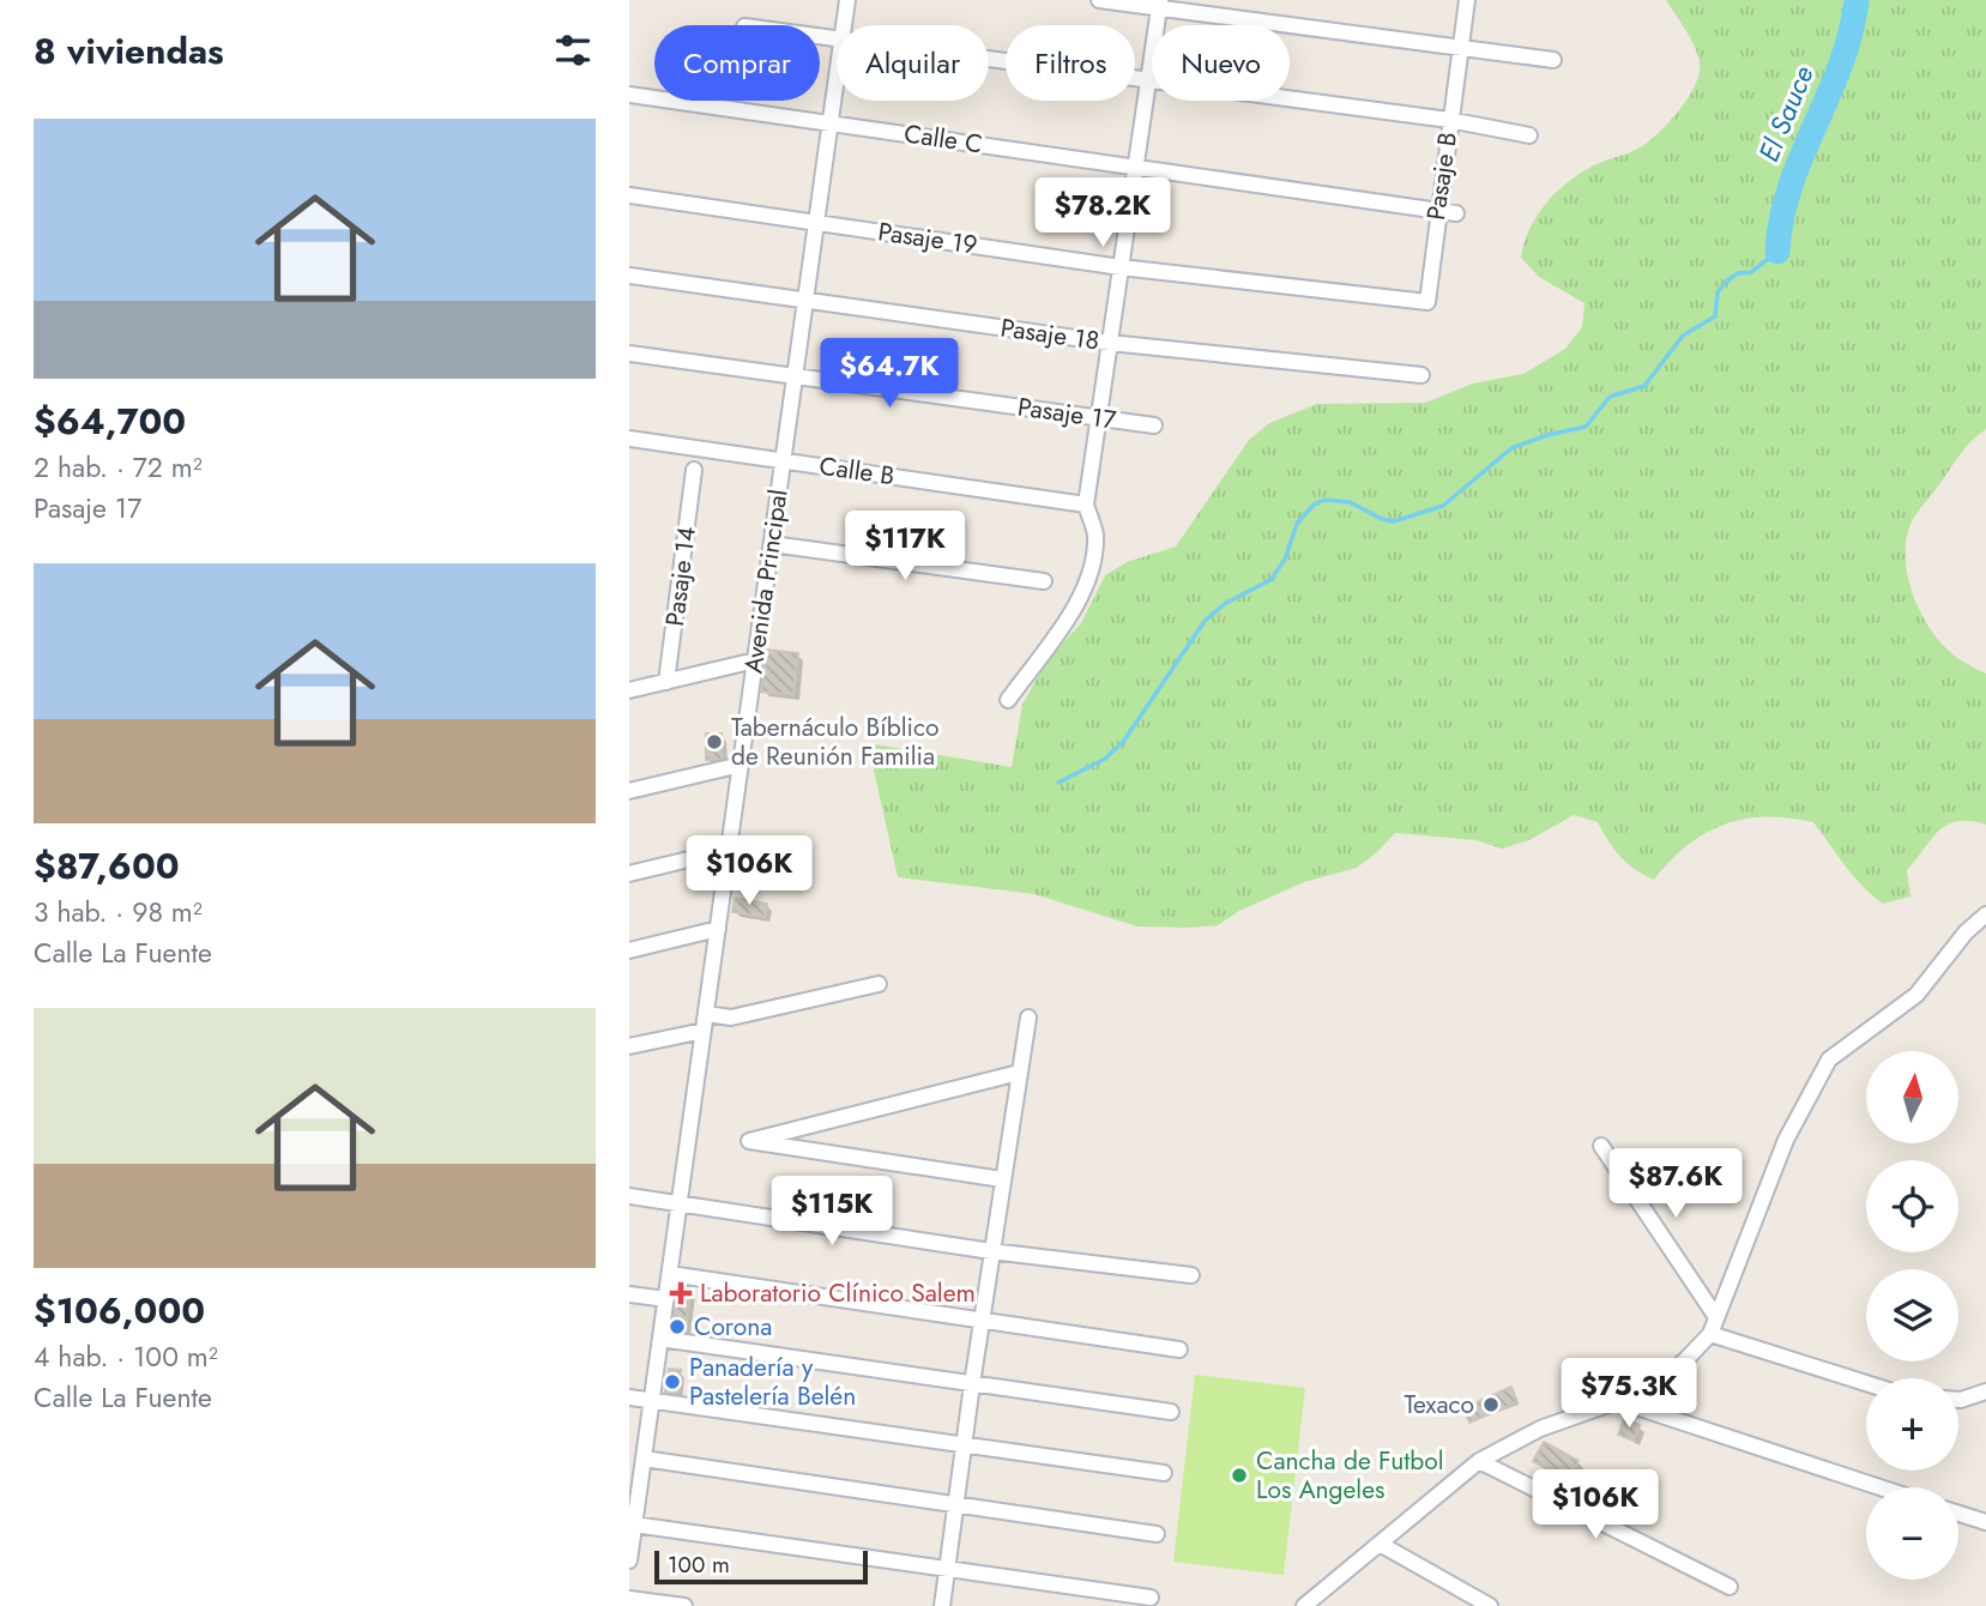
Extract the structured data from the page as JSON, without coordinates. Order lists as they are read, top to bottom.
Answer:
{
  "streets": {
    "street": [
      "Calle C",
      "Pasaje B",
      "Pasaje 19",
      "Pasaje 18",
      "Pasaje 17",
      "Calle B",
      "Pasaje 14",
      "Avenida Principal"
    ]
  },
  "crossings": [
    ["Calle C", "Pasaje B"],
    ["Calle C", "Avenida Principal"],
    ["Pasaje B", "Pasaje 19"],
    ["Pasaje 19", "Avenida Principal"],
    ["Pasaje 18", "Avenida Principal"],
    ["Pasaje 17", "Avenida Principal"],
    ["Calle B", "Avenida Principal"]
  ],
  "water": ["El Sauce"],
  "places": {
    "other": [
      "Tabernáculo Bíblico de Reunión Familia",
      "Corona",
      "Panadería y Pastelería Belén",
      "Texaco",
      "Cancha de Futbol Los Angeles"
    ],
    "health": ["Laboratorio Clínico Salem"]
  },
  "scale_bar": "100 m",
  "north": "top",
  "page": {
    "heading": "8 viviendas",
    "chip": [
      "Comprar",
      "Alquilar",
      "Filtros",
      "Nuevo"
    ],
    "list": [
      {
        "name": "$64,700",
        "note": "2 hab. · 72 m² · Pasaje 17"
      },
      {
        "name": "$87,600",
        "note": "3 hab. · 98 m² · Calle La Fuente"
      },
      {
        "name": "$106,000",
        "note": "4 hab. · 100 m² · Calle La Fuente"
      }
    ],
    "price": [
      "$78.2K",
      "$64.7K",
      "$117K",
      "$106K",
      "$87.6K",
      "$115K",
      "$75.3K",
      "$106K"
    ],
    "map_buttons": ["+", "−"],
    "scale": "100 m"
  }
}
